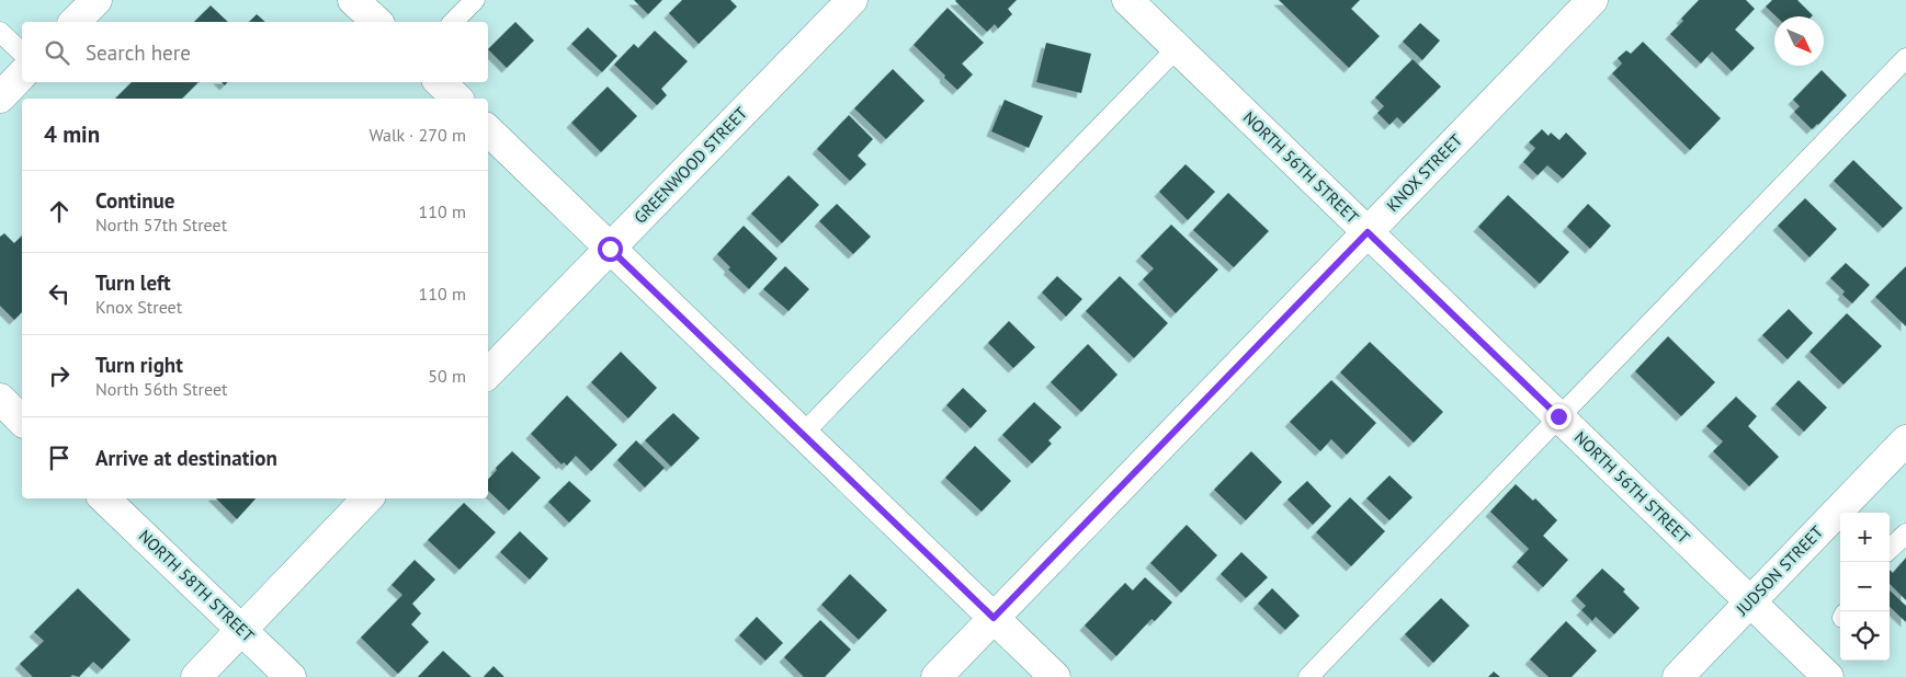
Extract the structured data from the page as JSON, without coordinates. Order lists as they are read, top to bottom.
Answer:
{
  "streets": {
    "street": [
      "GREENWOOD STREET",
      "NORTH 56TH STREET",
      "KNOX STREET",
      "JUDSON STREET",
      "NORTH 58TH STREET"
    ]
  },
  "crossings": [
    ["NORTH 56TH STREET", "KNOX STREET"],
    ["NORTH 56TH STREET", "JUDSON STREET"]
  ],
  "north": "bottom right",
  "page": {
    "search": "Search here",
    "heading": ["4 min", "Walk · 270 m"],
    "list": [
      ["Continue", "North 57th Street", "110 m"],
      ["Turn left", "Knox Street", "110 m"],
      ["Turn right", "North 56th Street", "50 m"],
      "Arrive at destination"
    ],
    "map_buttons": ["+", "−"]
  }
}
